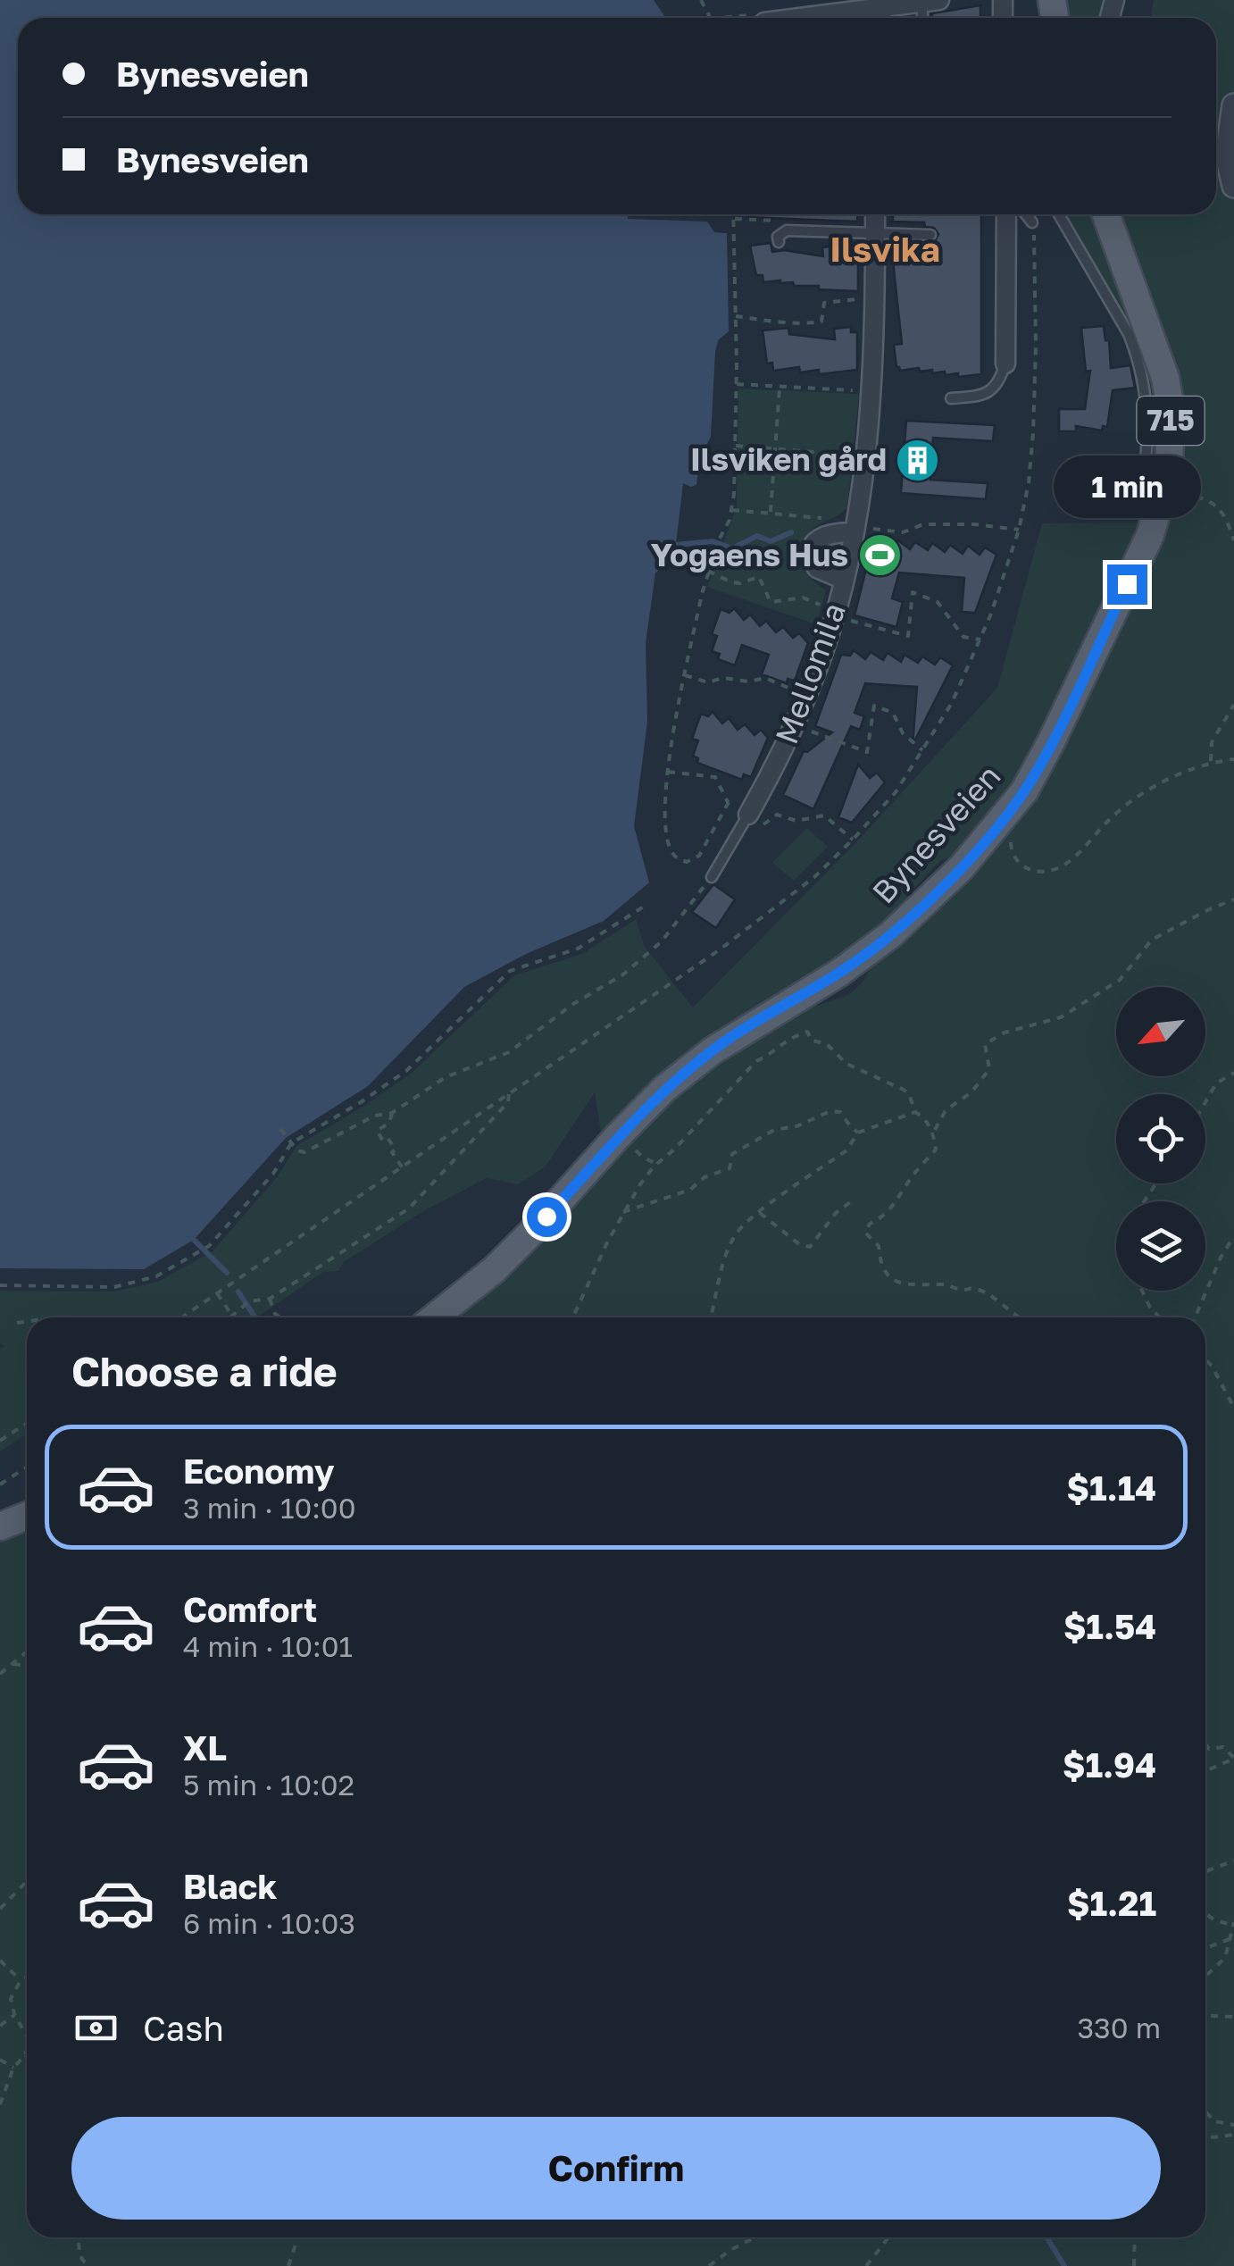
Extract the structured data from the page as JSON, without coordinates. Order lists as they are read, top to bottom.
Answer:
{
  "streets": {
    "main road": ["715", "Bynesveien"],
    "street": ["Mellomila"]
  },
  "districts": ["Ilsvika"],
  "places": {
    "building": ["Ilsviken gård"],
    "sports": ["Yogaens Hus"]
  },
  "north": "bottom left",
  "page": {
    "banner": ["Bynesveien", "Bynesveien"],
    "bubble": "1 min",
    "heading": "Choose a ride",
    "list": [
      {
        "name": "Economy",
        "note": "3 min · 10:00",
        "value": "$1.14"
      },
      {
        "name": "Comfort",
        "note": "4 min · 10:01",
        "value": "$1.54"
      },
      {
        "name": "XL",
        "note": "5 min · 10:02",
        "value": "$1.94"
      },
      {
        "name": "Black",
        "note": "6 min · 10:03",
        "value": "$1.21"
      }
    ],
    "pay": ["Cash", "330 m"],
    "buttons": "Confirm"
  }
}
